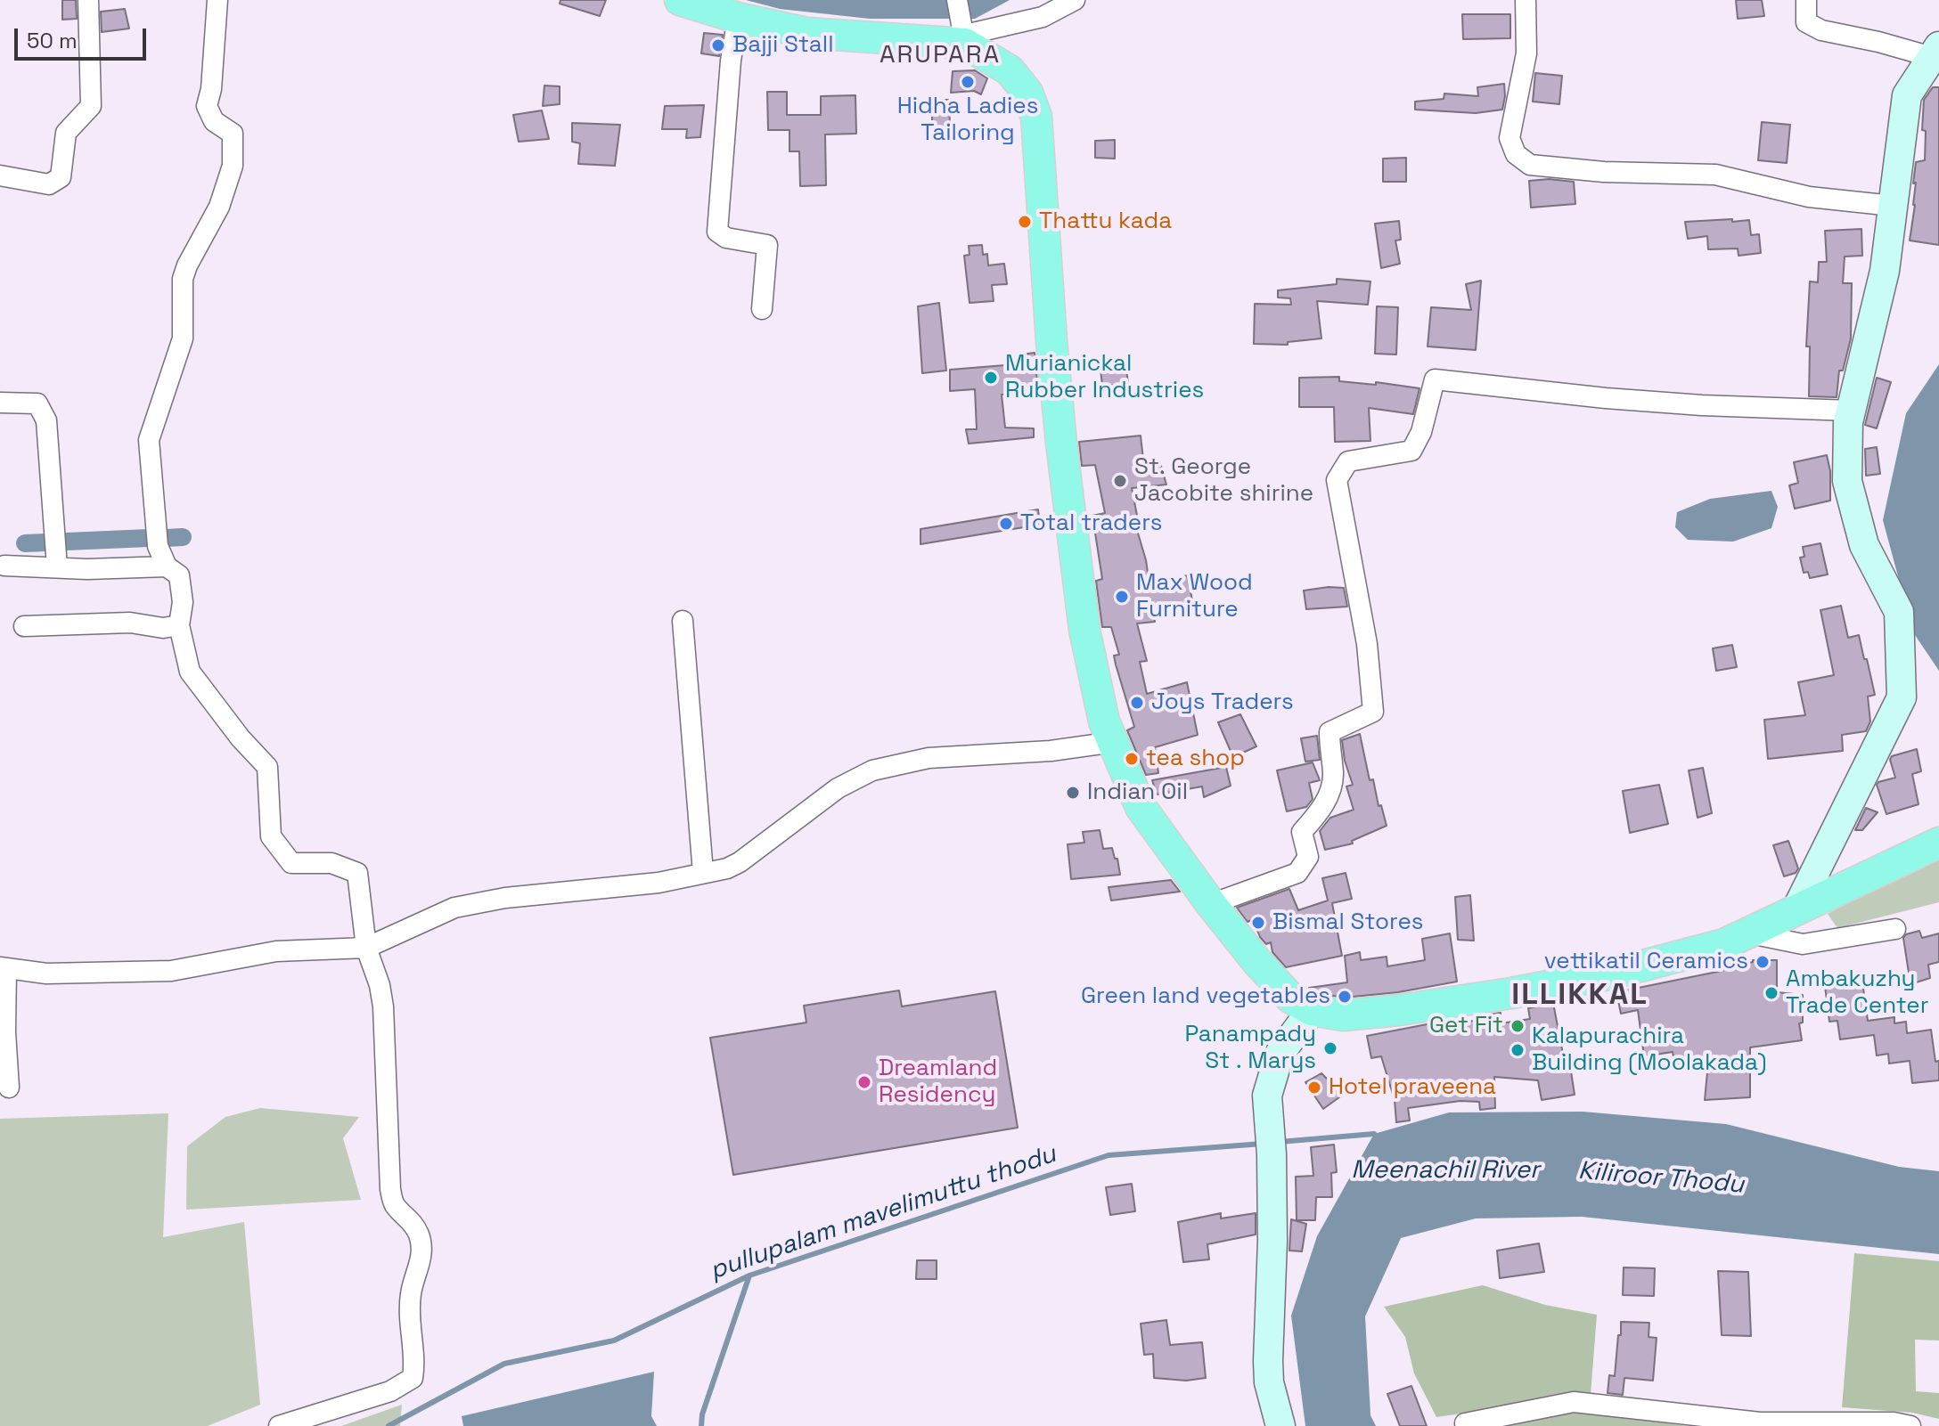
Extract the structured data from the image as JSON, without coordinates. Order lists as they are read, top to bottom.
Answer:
{
  "districts": ["ARUPARA", "ILLIKKAL"],
  "water": ["Meenachil River", "Kiliroor Thodu", "pullupalam mavelimuttu thodu"],
  "places": [
    "Bajji Stall",
    "Hidha Ladies Tailoring",
    "Thattu kada",
    "Murianickal Rubber Industries",
    "St. George Jacobite shirine",
    "Total traders",
    "Max Wood Furniture",
    "Joys Traders",
    "tea shop",
    "Indian Oil",
    "Bismal Stores",
    "vettikatil Ceramics",
    "Ambakuzhy Trade Center",
    "Green land vegetables",
    "Get Fit",
    "Panampady St . Marys",
    "Kalapurachira Building (Moolakada)",
    "Dreamland Residency",
    "Hotel praveena"
  ],
  "scale_bar": "50 m"
}
